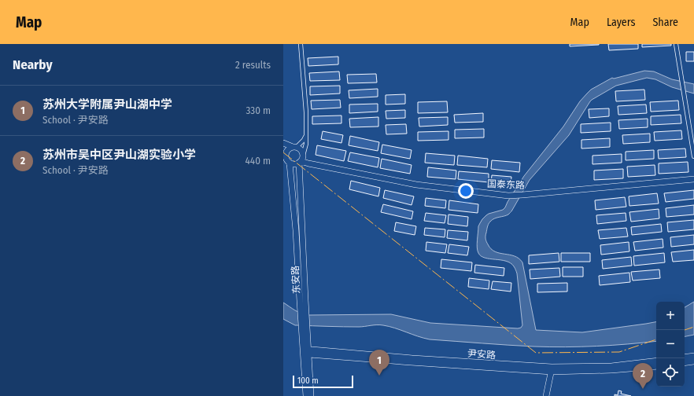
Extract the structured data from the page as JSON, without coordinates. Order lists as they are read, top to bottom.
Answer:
{
  "streets": {
    "main road": ["国泰东路", "东安路", "尹安路"]
  },
  "crossings": [
    ["国泰东路", "东安路"],
    ["东安路", "尹安路"]
  ],
  "scale_bar": "100 m",
  "page": {
    "header": "Map",
    "nav": ["Map", "Layers", "Share"],
    "heading": ["Nearby", "2 results"],
    "list": [
      {
        "mark": "1",
        "name": "苏州大学附属尹山湖中学",
        "note": "School · 尹安路",
        "value": "330 m"
      },
      {
        "mark": "2",
        "name": "苏州市吴中区尹山湖实验小学",
        "note": "School · 尹安路",
        "value": "440 m"
      }
    ],
    "map_buttons": ["+", "−"],
    "pins": ["1", "2"],
    "scale": "100 m"
  }
}
